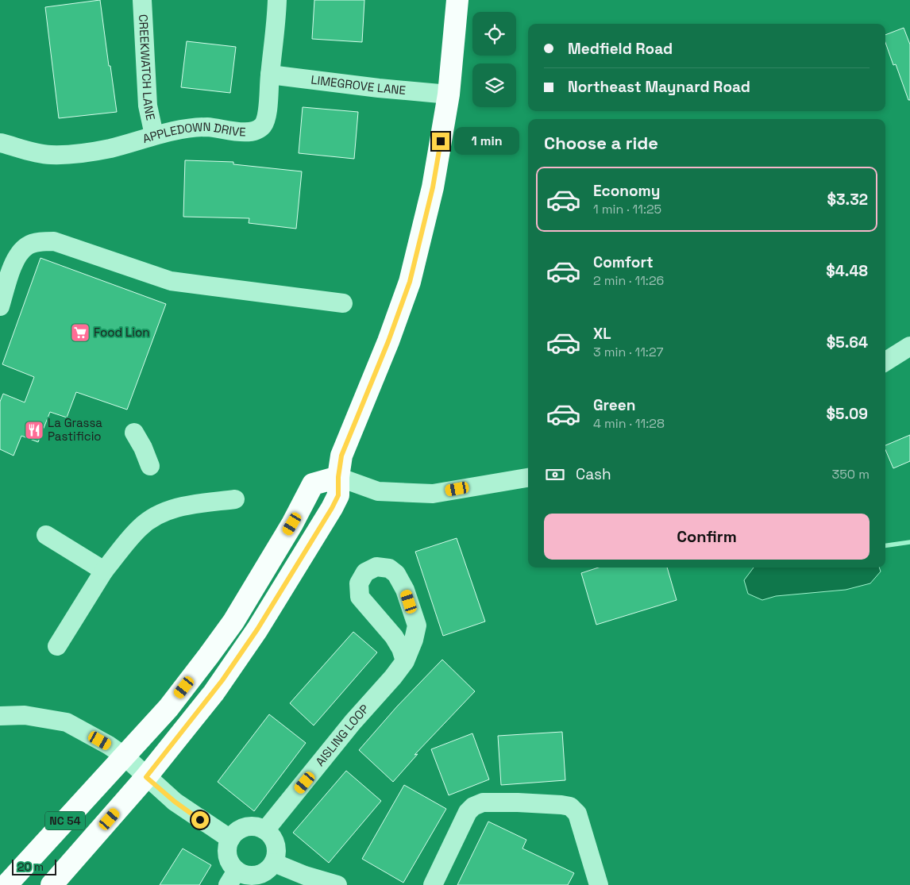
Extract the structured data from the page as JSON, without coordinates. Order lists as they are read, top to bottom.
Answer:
{
  "streets": {
    "main road": ["NC 54"],
    "street": [
      "CREEKWATCH LANE",
      "LIMEGROVE LANE",
      "APPLEDOWN DRIVE",
      "AISLING LOOP"
    ]
  },
  "crossings": [
    ["CREEKWATCH LANE", "APPLEDOWN DRIVE"],
    ["LIMEGROVE LANE", "APPLEDOWN DRIVE"],
    ["LIMEGROVE LANE", "NC 54"]
  ],
  "places": {
    "supermarket": ["Food Lion"],
    "restaurant": ["La Grassa Pastificio"]
  },
  "scale_bar": "20 m",
  "page": {
    "banner": ["Medfield Road", "Northeast Maynard Road"],
    "heading": "Choose a ride",
    "bubble": "1 min",
    "list": [
      {
        "name": "Economy",
        "note": "1 min · 11:25",
        "value": "$3.32"
      },
      {
        "name": "Comfort",
        "note": "2 min · 11:26",
        "value": "$4.48"
      },
      {
        "name": "XL",
        "note": "3 min · 11:27",
        "value": "$5.64"
      },
      {
        "name": "Green",
        "note": "4 min · 11:28",
        "value": "$5.09"
      }
    ],
    "pay": ["Cash", "350 m"],
    "buttons": "Confirm",
    "scale": "20 m"
  }
}
